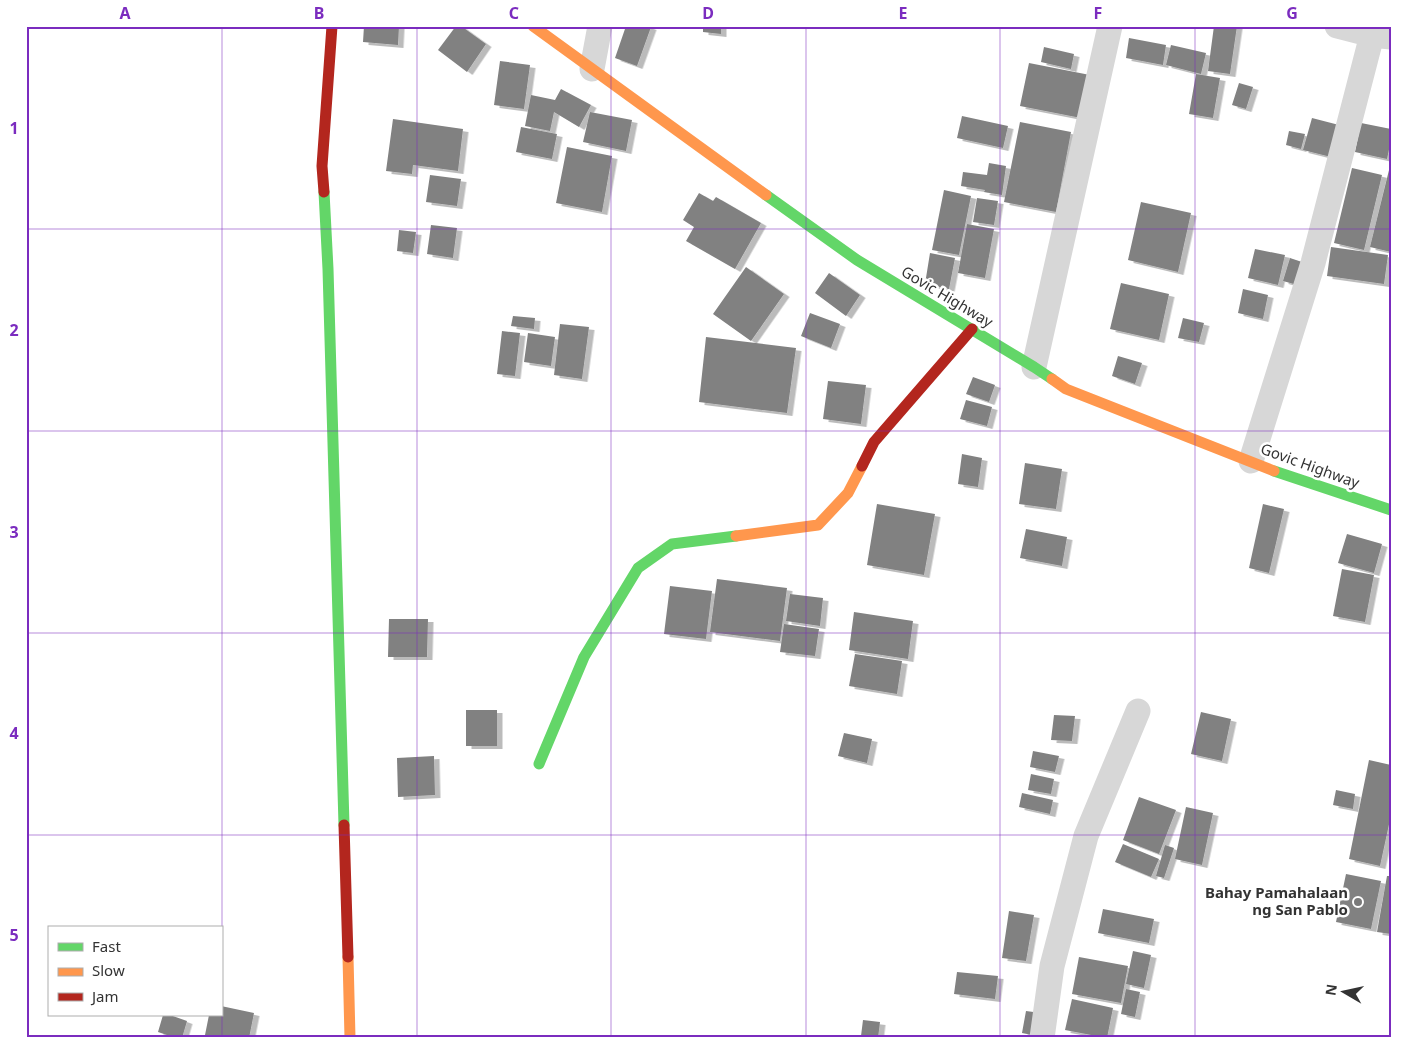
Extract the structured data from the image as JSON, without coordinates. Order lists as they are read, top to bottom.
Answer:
{
  "streets": {
    "street": ["Govic Highway"]
  },
  "places": ["Bahay Pamahalaan ng San Pablo"],
  "legend": ["Fast", "Slow", "Jam"],
  "north": "left",
  "grid": {
    "columns": [
      "A",
      "B",
      "C",
      "D",
      "E",
      "F",
      "G"
    ],
    "rows": [
      "1",
      "2",
      "3",
      "4",
      "5"
    ]
  }
}
